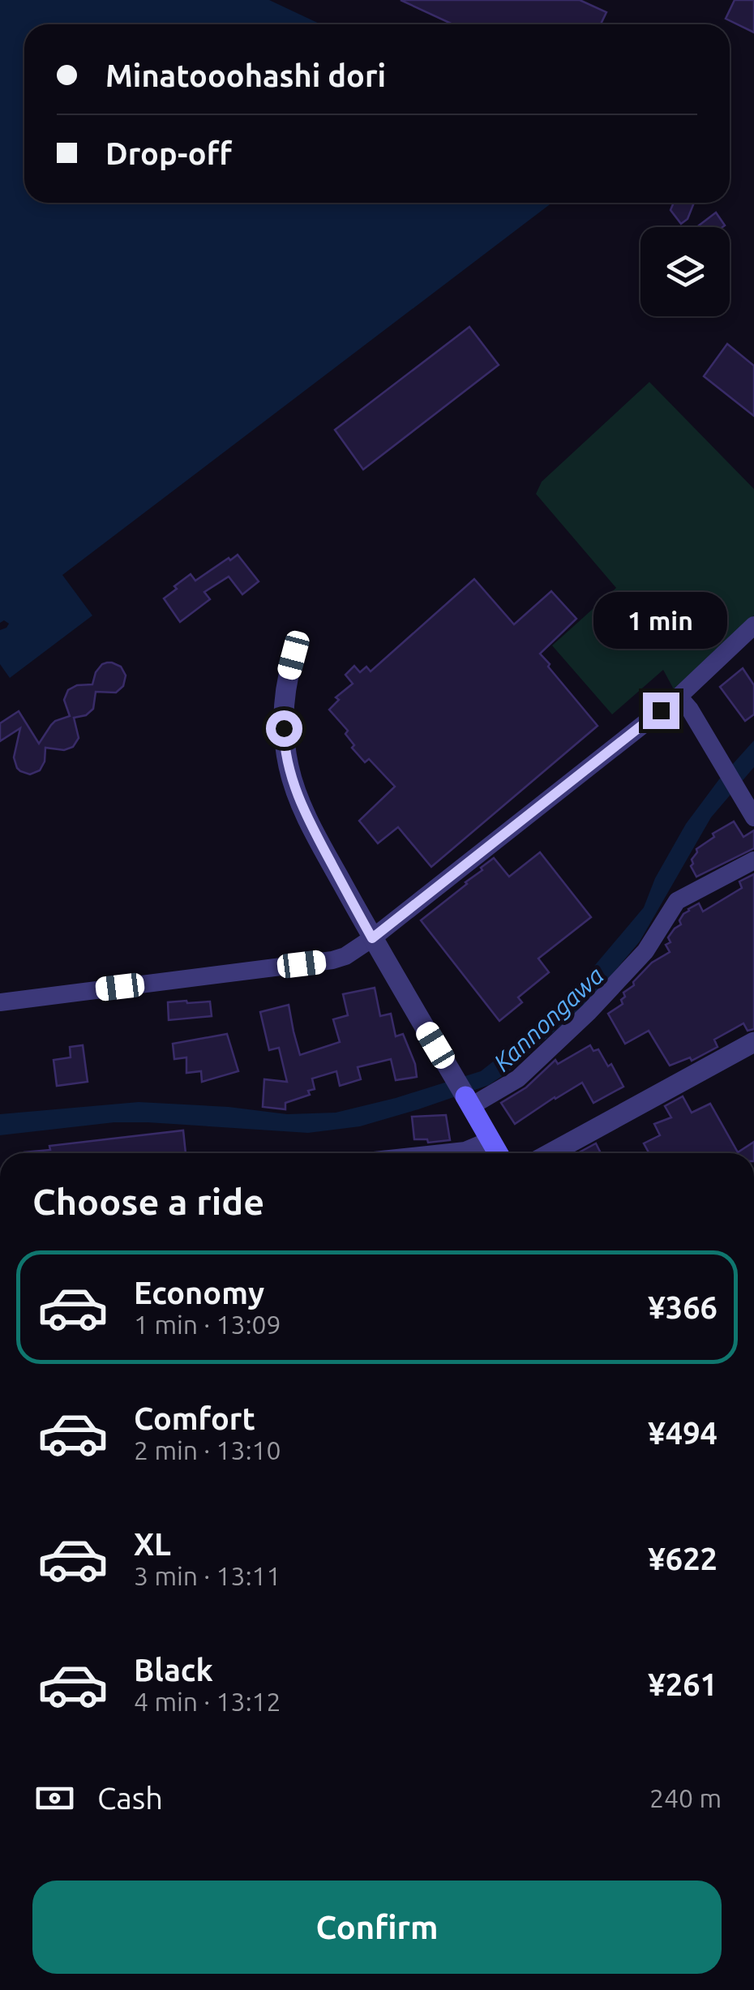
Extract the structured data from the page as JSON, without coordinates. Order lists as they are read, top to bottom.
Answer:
{
  "water": ["Kannongawa"],
  "page": {
    "banner": ["Minatooohashi dori", "Drop-off"],
    "bubble": "1 min",
    "heading": "Choose a ride",
    "list": [
      {
        "name": "Economy",
        "note": "1 min · 13:09",
        "value": "¥366"
      },
      {
        "name": "Comfort",
        "note": "2 min · 13:10",
        "value": "¥494"
      },
      {
        "name": "XL",
        "note": "3 min · 13:11",
        "value": "¥622"
      },
      {
        "name": "Black",
        "note": "4 min · 13:12",
        "value": "¥261"
      }
    ],
    "pay": ["Cash", "240 m"],
    "buttons": "Confirm"
  }
}
